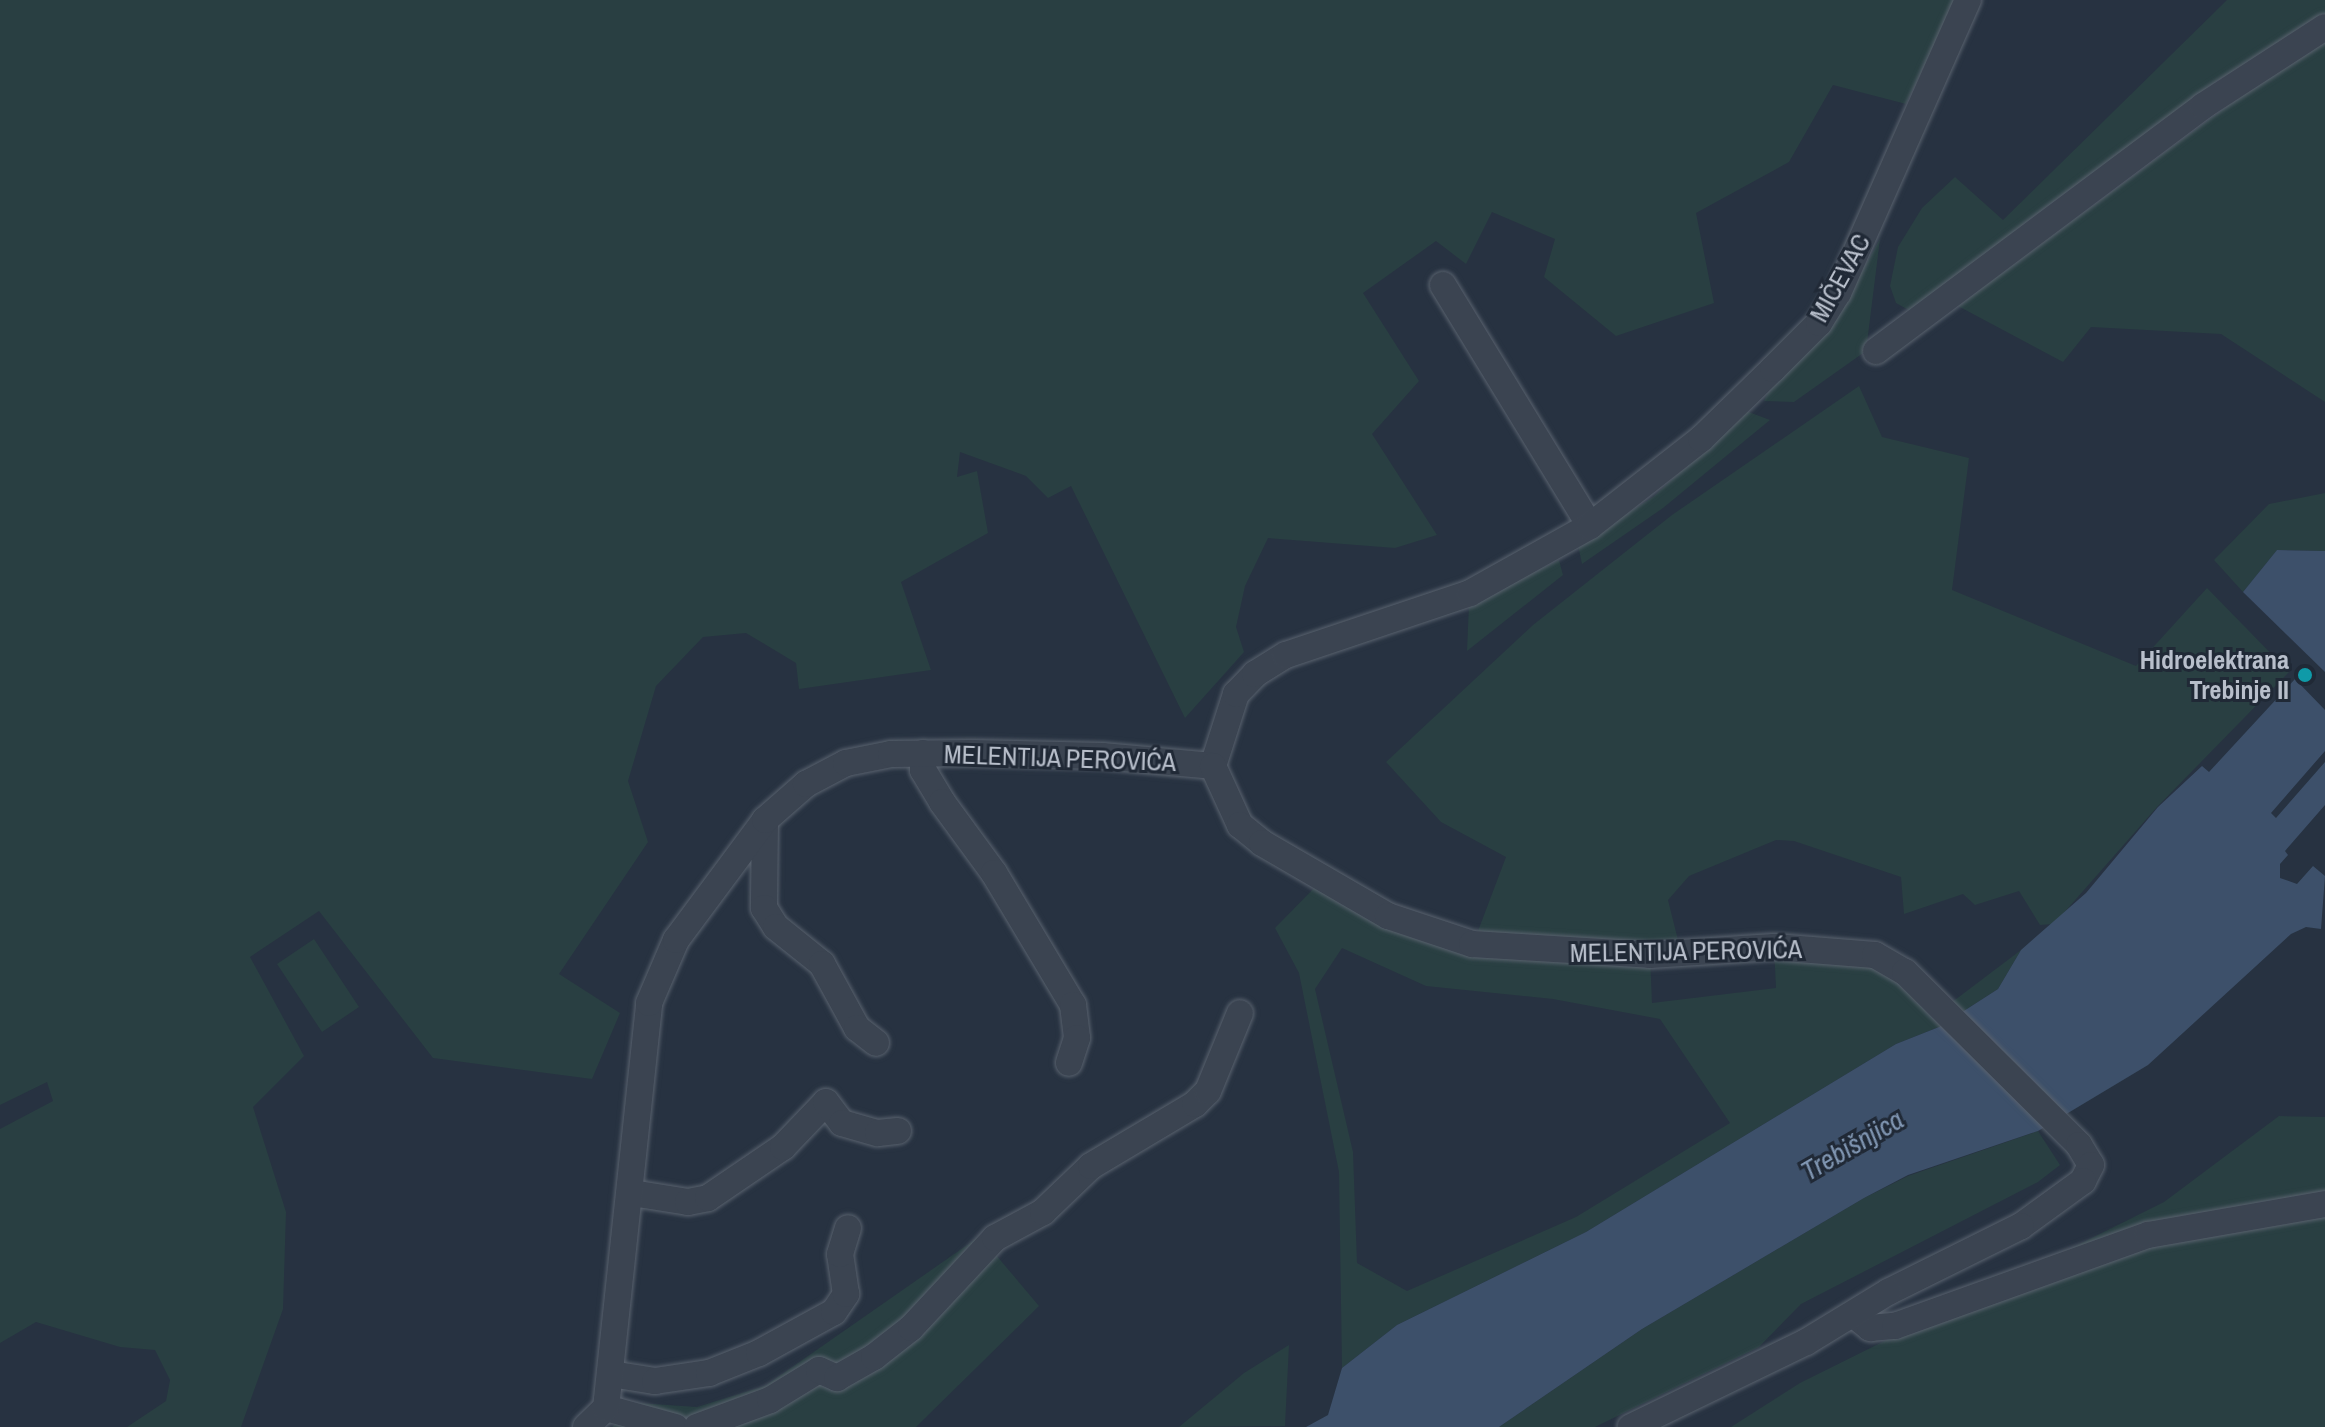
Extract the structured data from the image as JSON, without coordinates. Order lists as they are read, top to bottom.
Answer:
{
  "streets": {
    "street": ["MIČEVAC", "MELENTIJA PEROVIĆA"]
  },
  "crossings": [
    ["MIČEVAC", "MELENTIJA PEROVIĆA"]
  ],
  "water": ["Trebišnjica"],
  "places": ["Hidroelektrana Trebinje II"]
}
